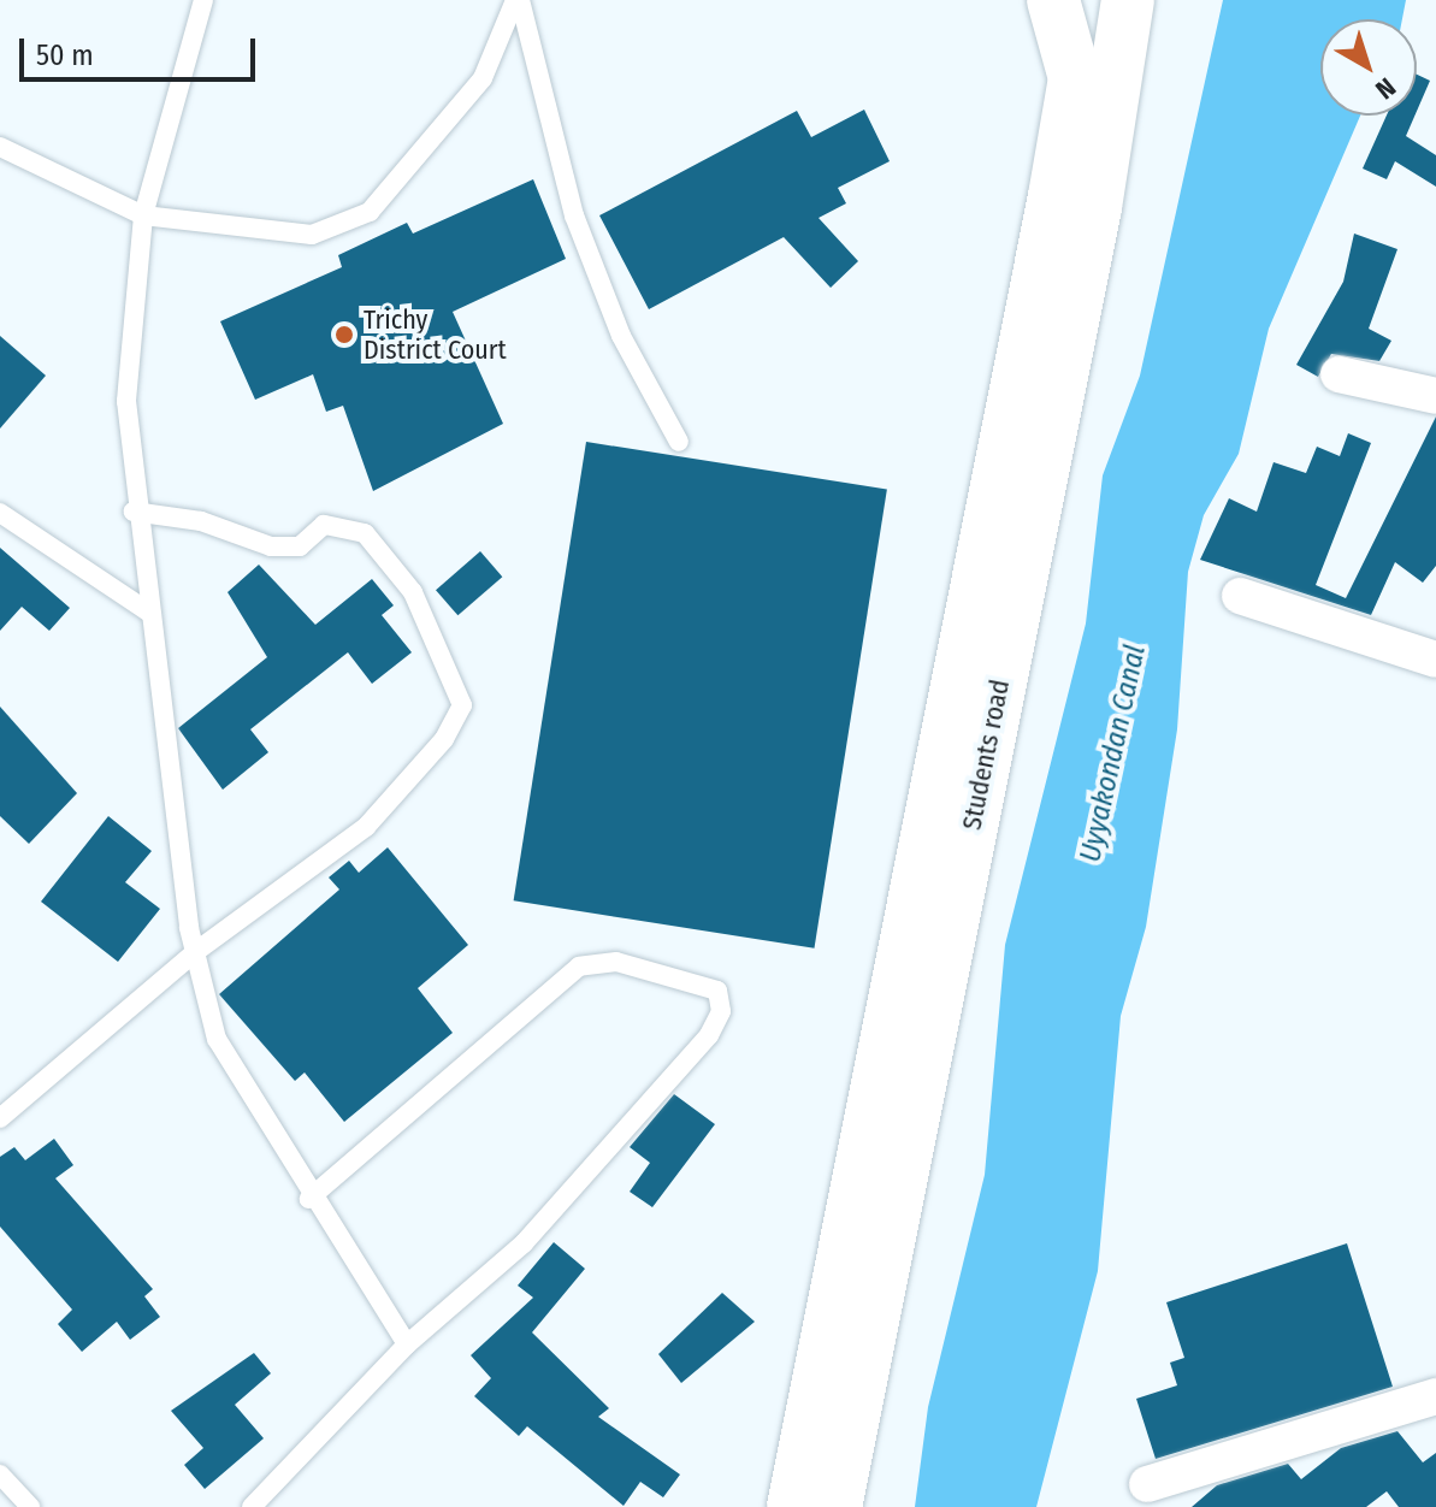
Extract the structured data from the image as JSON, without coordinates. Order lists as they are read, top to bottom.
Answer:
{
  "streets": {
    "main road": ["Students road"]
  },
  "water": ["Uyyakondan Canal"],
  "places": ["Trichy District Court"],
  "scale_bar": "50 m",
  "north": "bottom right"
}
